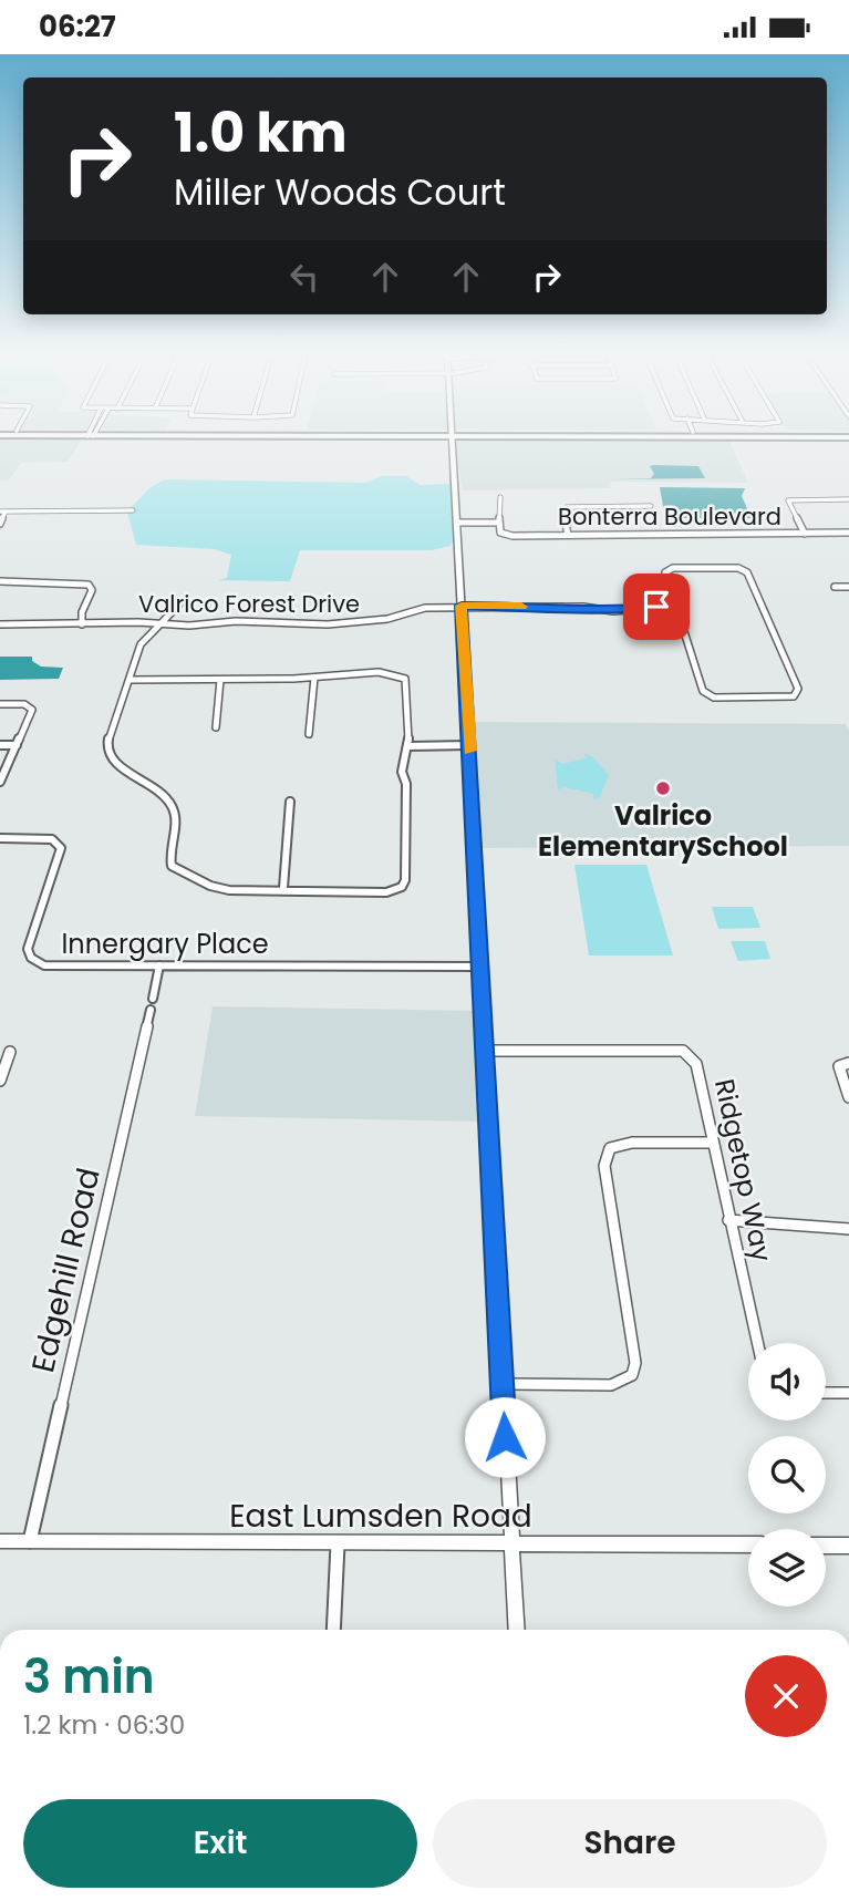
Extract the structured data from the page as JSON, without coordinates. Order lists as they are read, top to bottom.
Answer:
{
  "streets": {
    "street": [
      "Bonterra Boulevard",
      "Valrico Forest Drive",
      "Innergary Place",
      "Ridgetop Way",
      "Edgehill Road",
      "East Lumsden Road"
    ]
  },
  "crossings": [
    ["Innergary Place", "Edgehill Road"],
    ["Edgehill Road", "East Lumsden Road"]
  ],
  "places": ["Valrico ElementarySchool"],
  "page": {
    "status": "06:27",
    "turn": ["1.0 km", "Miller Woods Court"],
    "heading": ["3 min", "1.2 km · 06:30"],
    "buttons": ["Exit", "Share"]
  }
}
